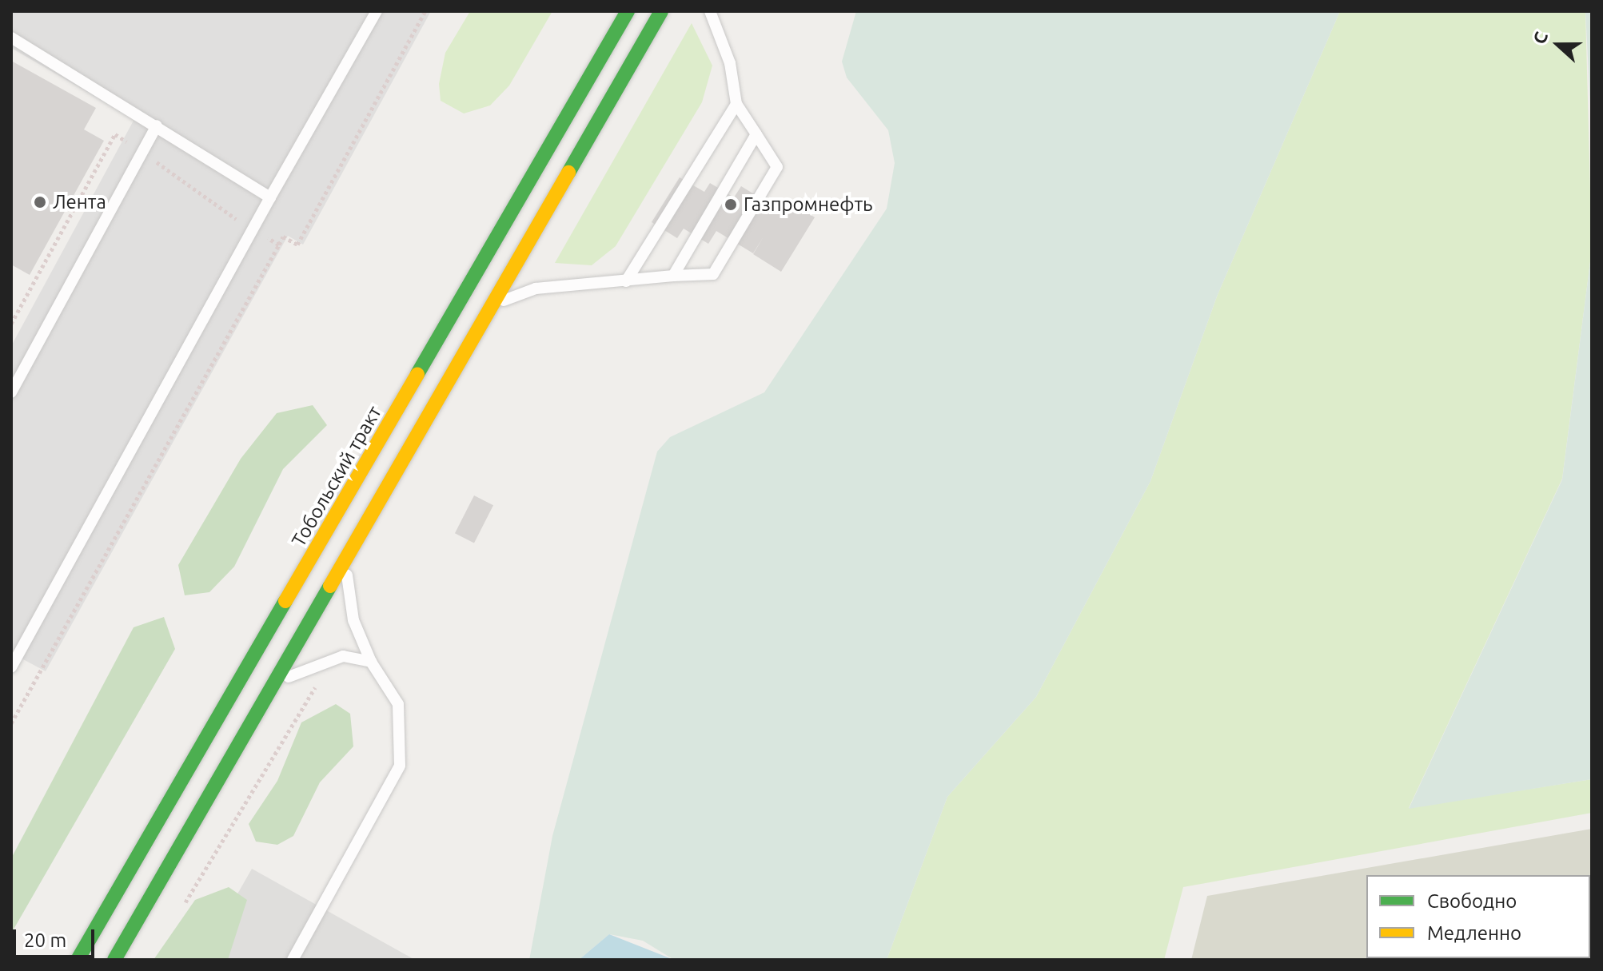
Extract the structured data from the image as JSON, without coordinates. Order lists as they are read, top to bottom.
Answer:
{
  "streets": {
    "main road": ["Тобольский тракт"]
  },
  "places": ["Лента", "Газпромнефть"],
  "legend": ["Свободно", "Медленно"],
  "scale_bar": "20 m",
  "north": "left"
}
